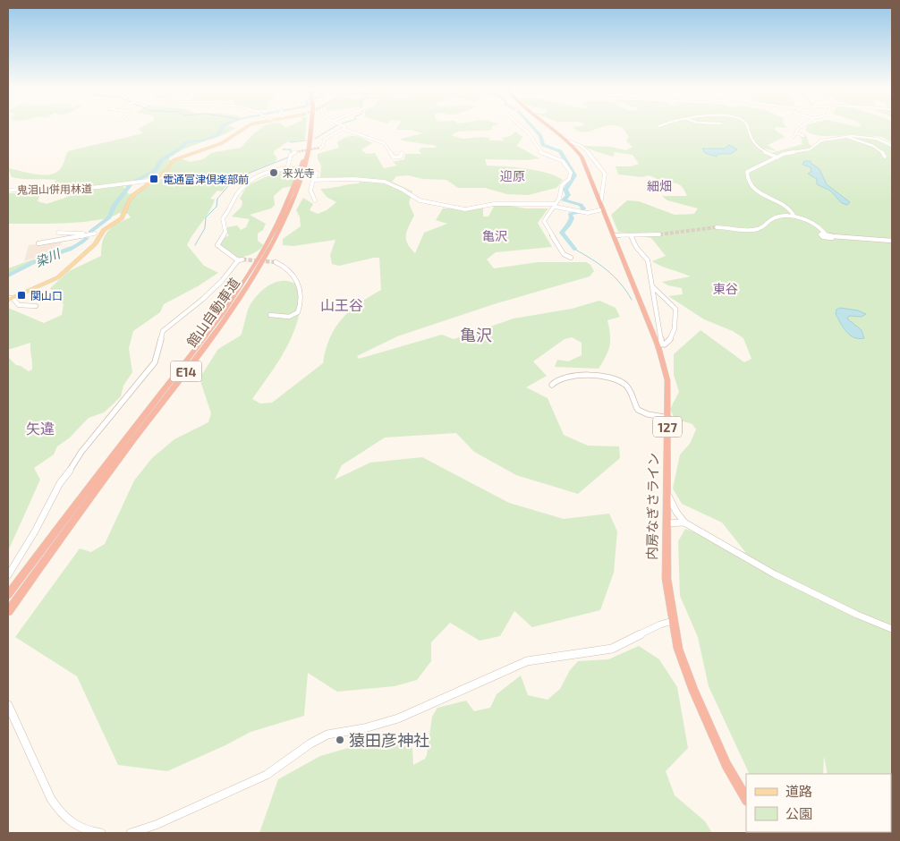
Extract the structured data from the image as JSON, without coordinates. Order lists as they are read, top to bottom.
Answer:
{
  "streets": {
    "highway": [
      "館山自動車道",
      "E14",
      "127",
      "内房なぎさライン"
    ],
    "street": ["鬼泪山併用林道"]
  },
  "districts": [
    "迎原",
    "細畑",
    "亀沢",
    "東谷",
    "山王谷",
    "亀沢",
    "矢違"
  ],
  "water": ["染川"],
  "places": {
    "other": ["来光寺", "猿田彦神社"],
    "transit": ["電通富津倶楽部前", "関山口"]
  },
  "legend": ["道路", "公園"]
}
